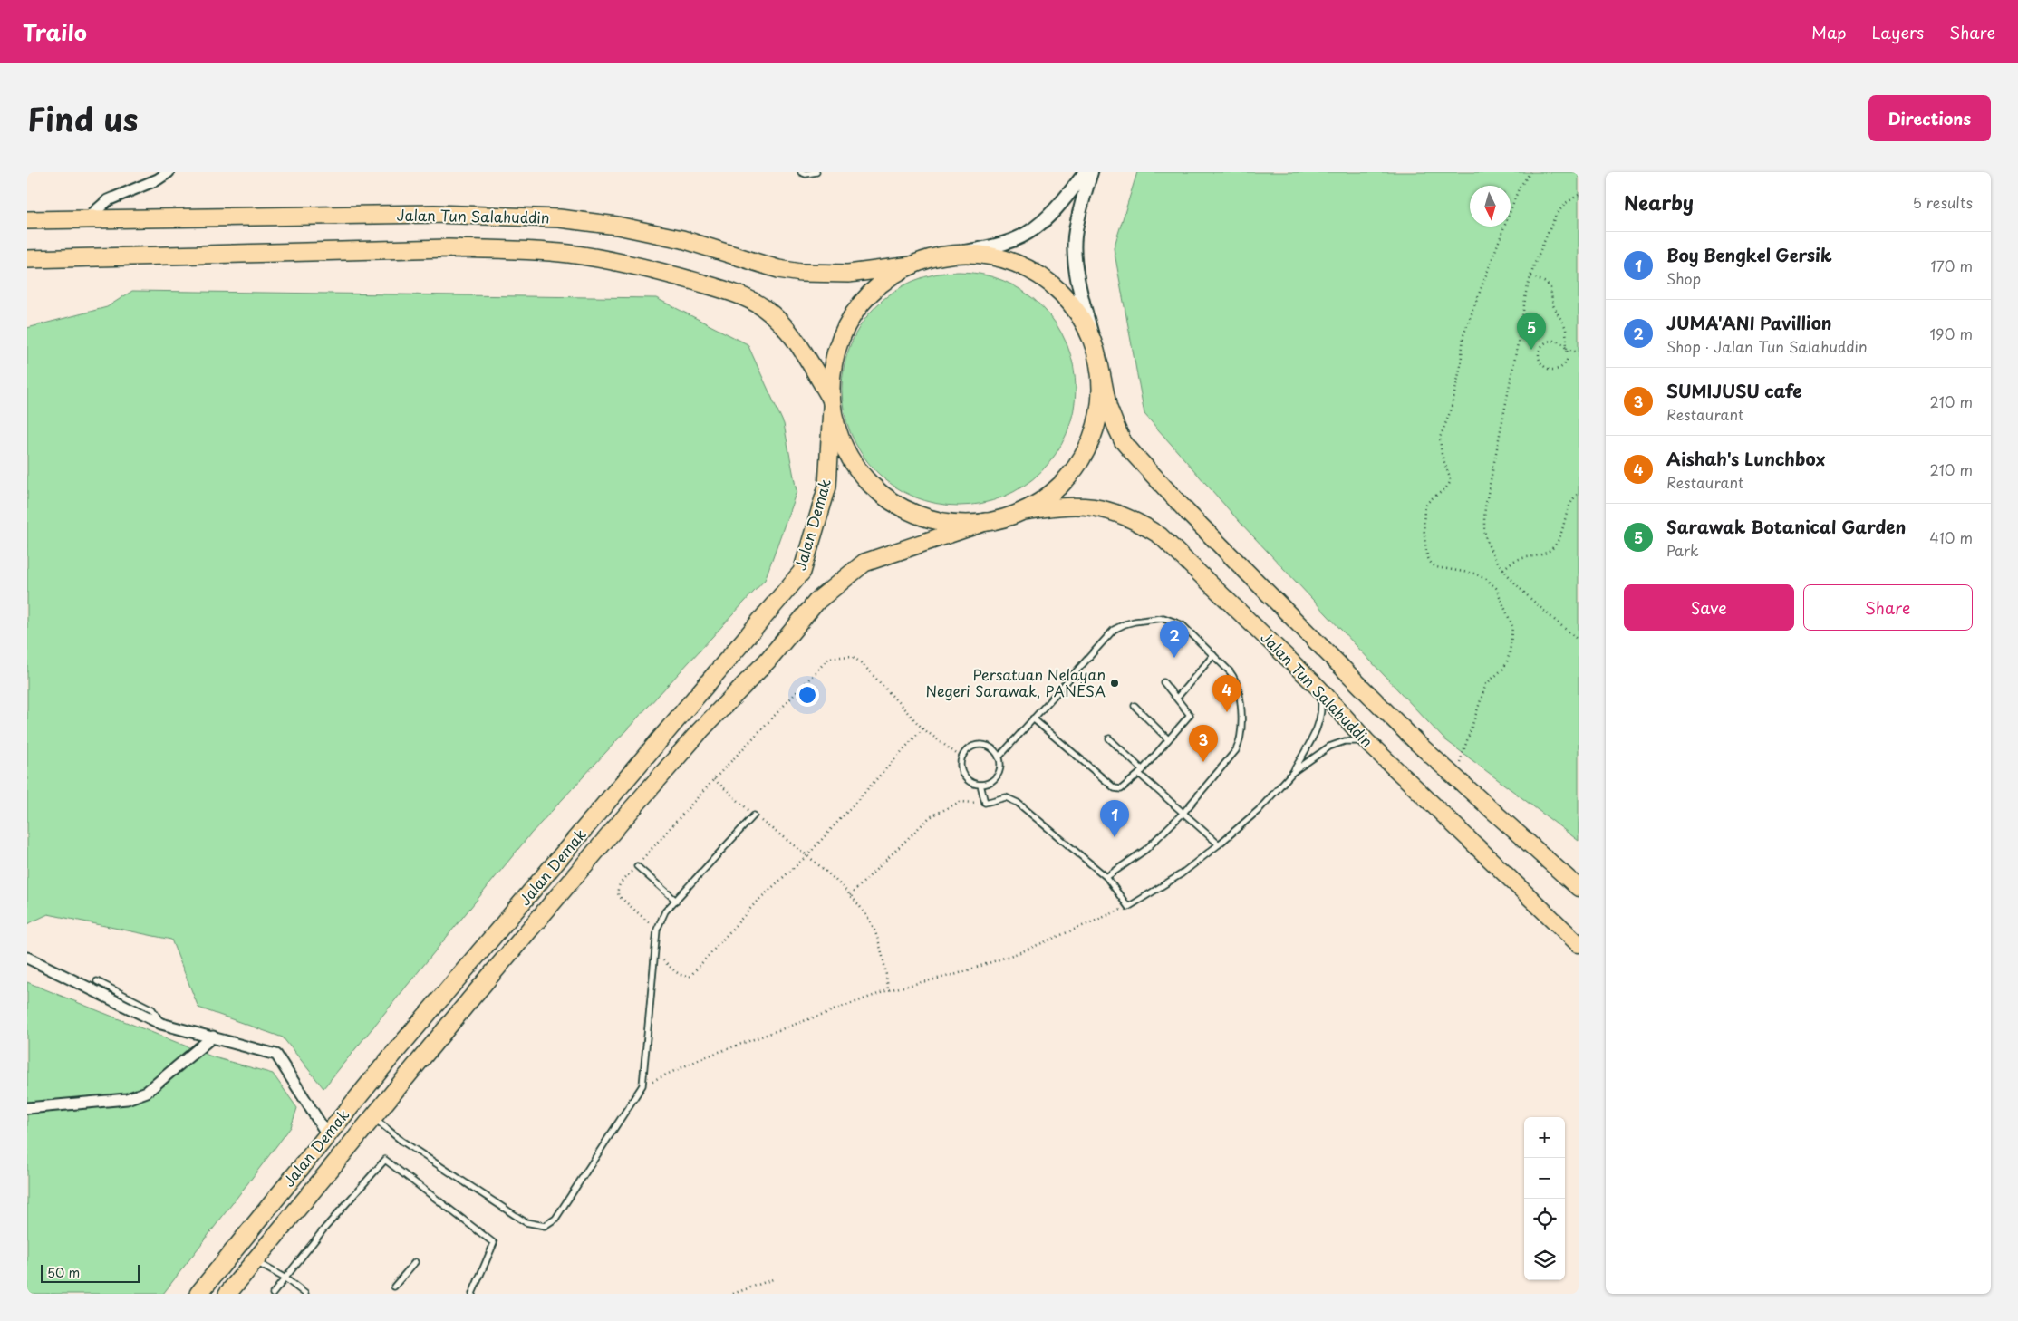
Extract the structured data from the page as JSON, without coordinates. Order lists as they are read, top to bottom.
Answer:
{
  "streets": {
    "highway": ["Jalan Tun Salahuddin", "Jalan Demak"]
  },
  "places": ["Persatuan Nelayan Negeri Sarawak, PANESA"],
  "scale_bar": "50 m",
  "north": "bottom",
  "page": {
    "header": "Trailo",
    "nav": ["Map", "Layers", "Share"],
    "title": "Find us",
    "buttons": [
      "Directions",
      ["Save", "Share"]
    ],
    "heading": ["Nearby", "5 results"],
    "list": [
      {
        "mark": "1",
        "name": "Boy Bengkel Gersik",
        "note": "Shop",
        "value": "170 m"
      },
      {
        "mark": "2",
        "name": "JUMA'ANI Pavillion",
        "note": "Shop · Jalan Tun Salahuddin",
        "value": "190 m"
      },
      {
        "mark": "3",
        "name": "SUMIJUSU cafe",
        "note": "Restaurant",
        "value": "210 m"
      },
      {
        "mark": "4",
        "name": "Aishah's Lunchbox",
        "note": "Restaurant",
        "value": "210 m"
      },
      {
        "mark": "5",
        "name": "Sarawak Botanical Garden",
        "note": "Park",
        "value": "410 m"
      }
    ],
    "pins": [
      "5",
      "2",
      "4",
      "3",
      "1"
    ],
    "map_buttons": ["+", "−"],
    "scale": "50 m"
  }
}
